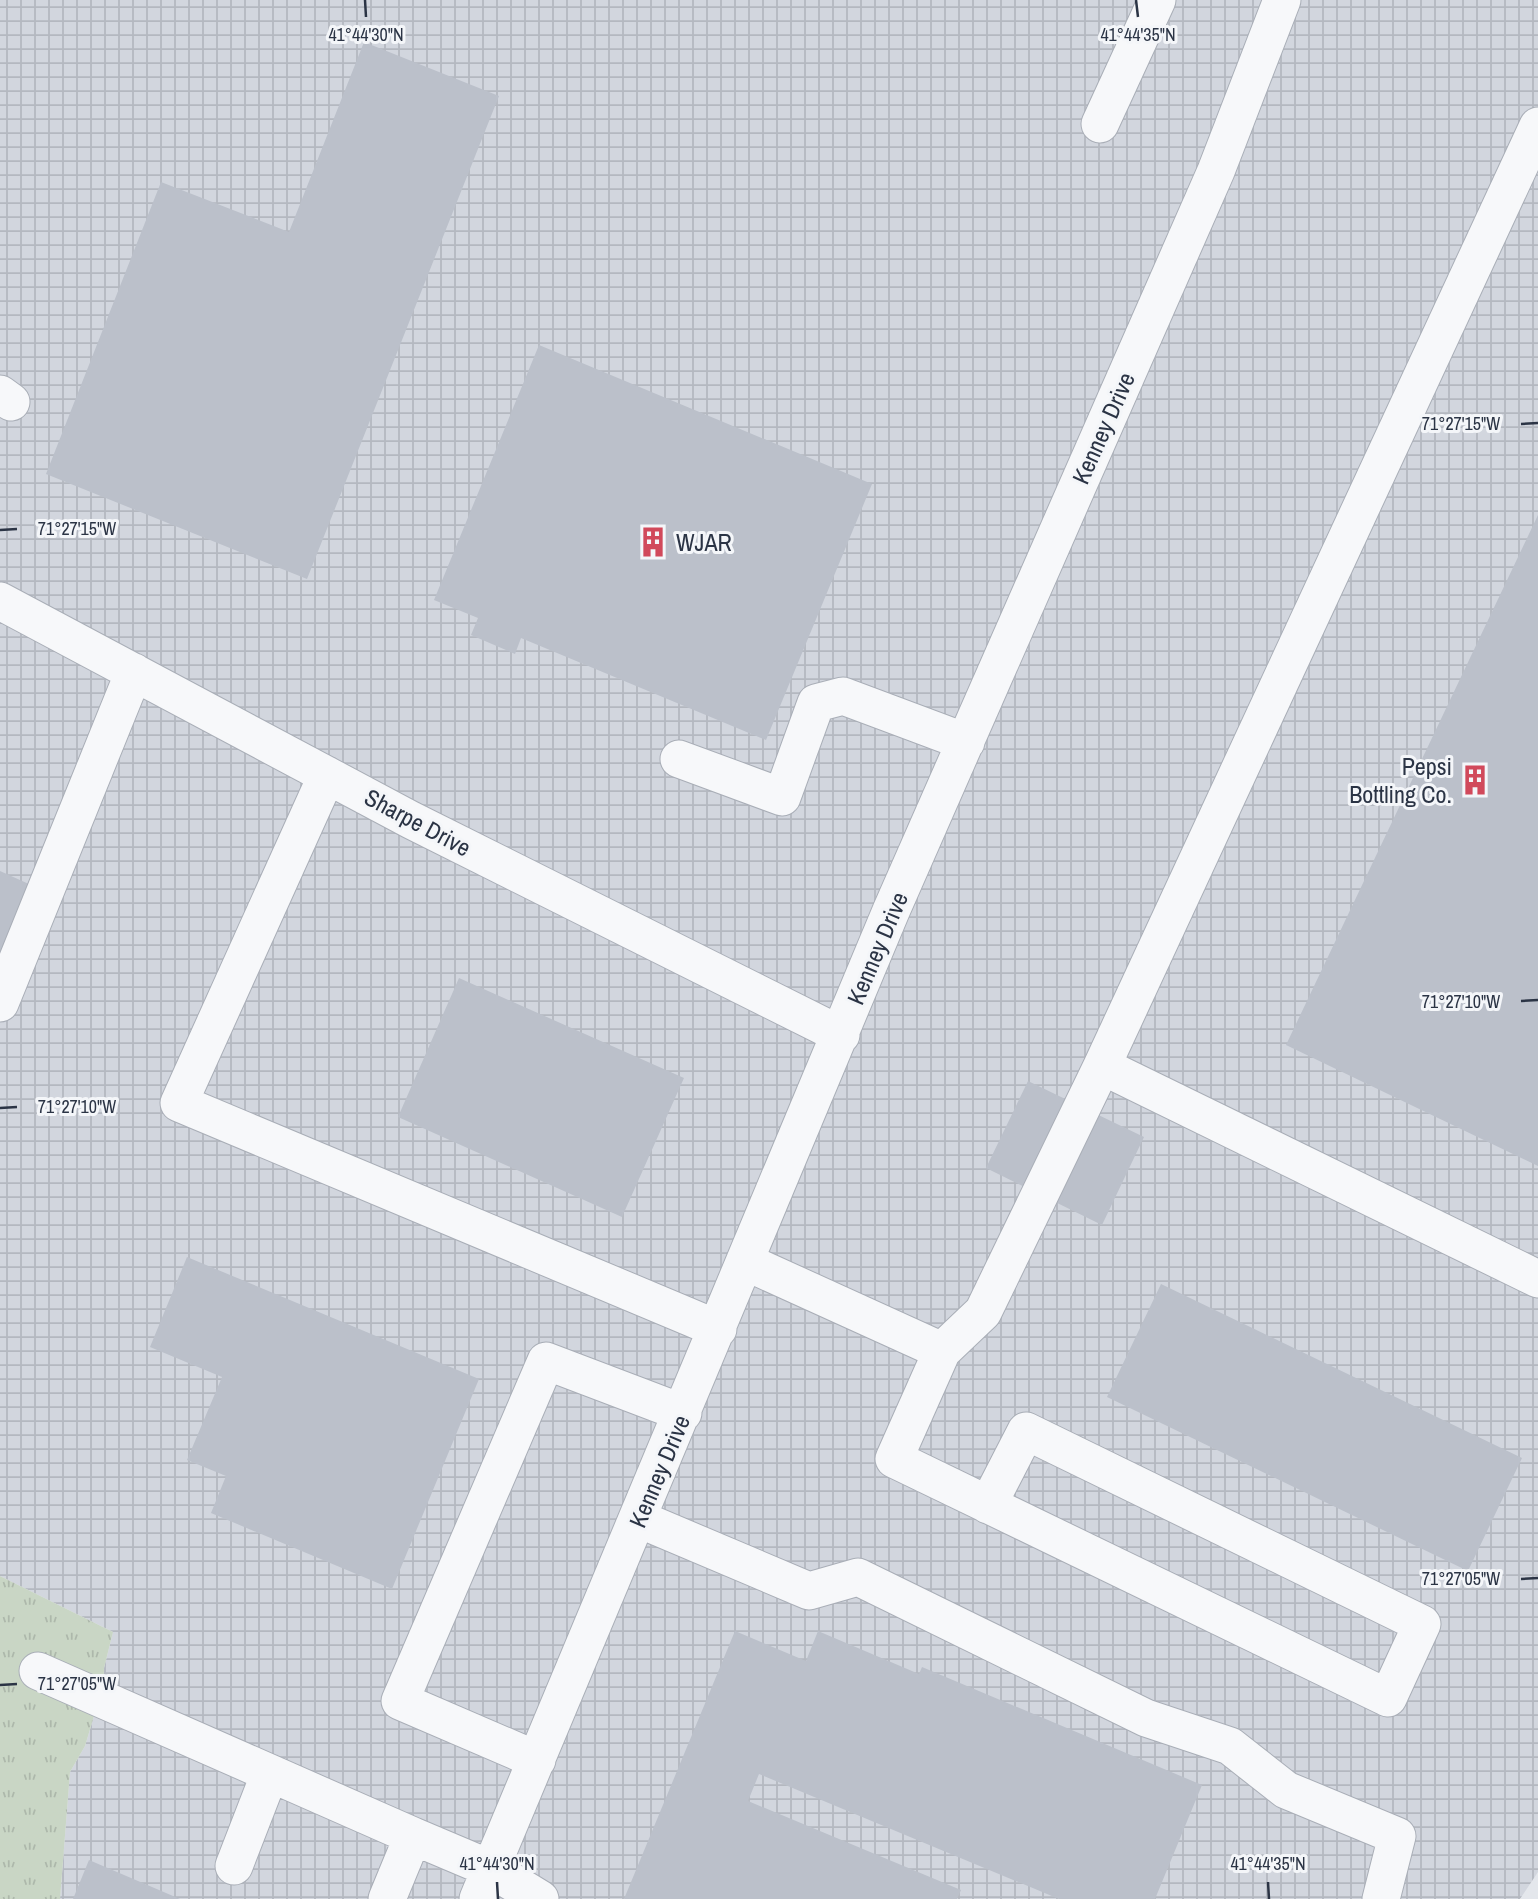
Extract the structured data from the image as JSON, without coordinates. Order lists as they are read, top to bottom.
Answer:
{
  "streets": {
    "street": ["Kenney Drive", "Sharpe Drive"]
  },
  "crossings": [
    ["Kenney Drive", "Sharpe Drive"]
  ],
  "places": {
    "building": ["WJAR", "Pepsi Bottling Co."]
  },
  "coordinates": [
    "41°44'30\"N",
    "41°44'35\"N",
    "71°27'15\"W",
    "71°27'10\"W",
    "71°27'05\"W"
  ]
}
